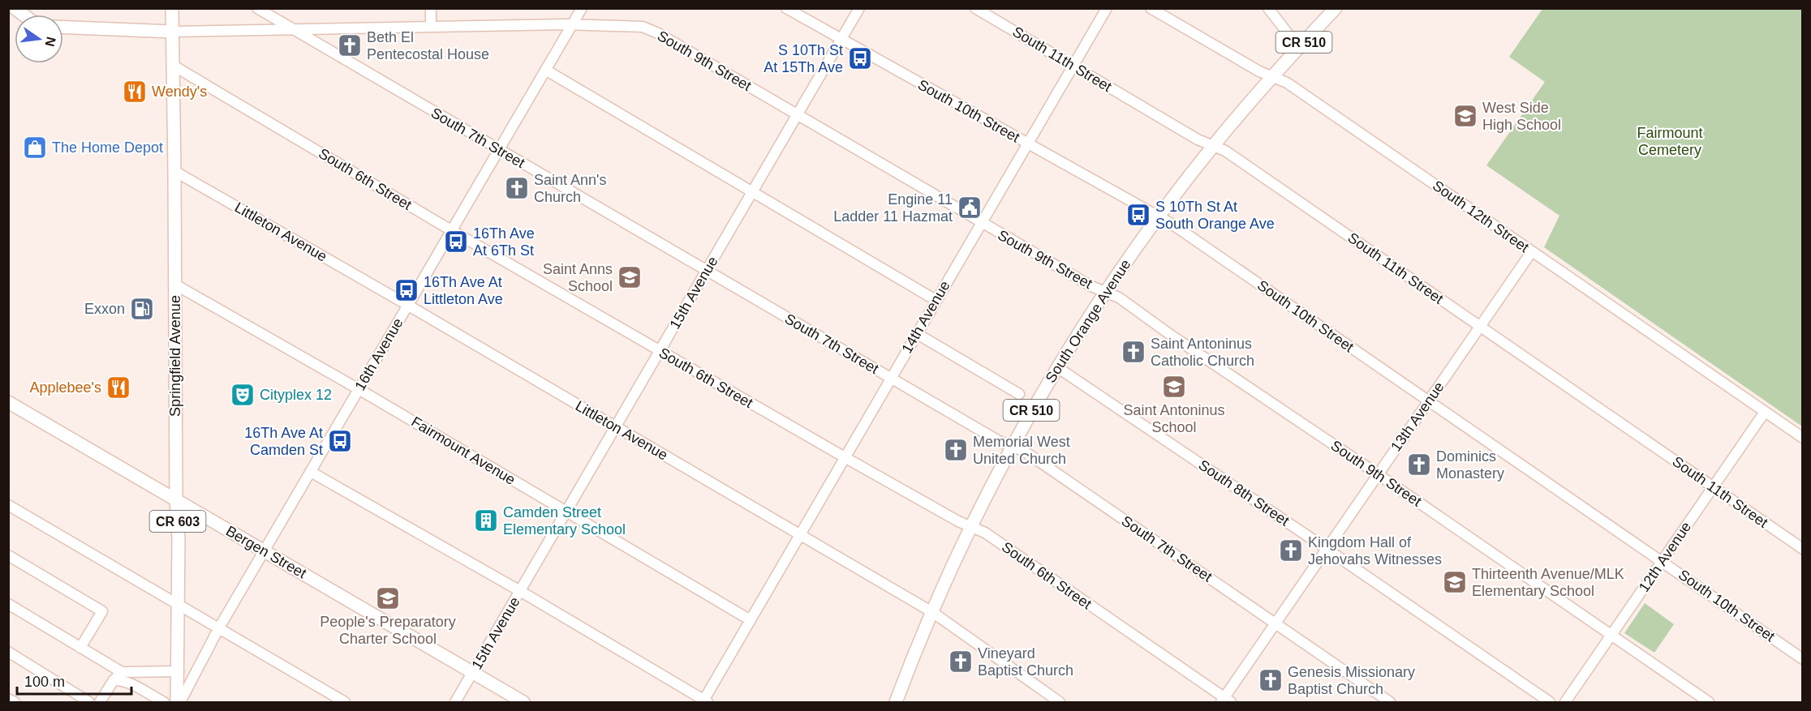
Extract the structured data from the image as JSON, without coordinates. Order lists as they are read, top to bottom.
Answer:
{
  "streets": {
    "main road": [
      "CR 510",
      "South Orange Avenue",
      "Springfield Avenue",
      "CR 603",
      "Bergen Street"
    ],
    "street": [
      "South 11th Street",
      "South 9th Street",
      "South 10th Street",
      "South 7th Street",
      "South 6th Street",
      "South 12th Street",
      "Littleton Avenue",
      "15th Avenue",
      "14th Avenue",
      "16th Avenue",
      "13th Avenue",
      "Fairmount Avenue",
      "South 8th Street",
      "12th Avenue"
    ]
  },
  "crossings": [
    ["South 11th Street", "14th Avenue"],
    ["South 11th Street", "South Orange Avenue"],
    ["South 11th Street", "13th Avenue"],
    ["South 11th Street", "12th Avenue"],
    ["South 9th Street", "South 7th Street"],
    ["South 9th Street", "15th Avenue"],
    ["South 9th Street", "14th Avenue"],
    ["South 9th Street", "South Orange Avenue"],
    ["South 9th Street", "16th Avenue"],
    ["South 9th Street", "Springfield Avenue"],
    ["South 9th Street", "13th Avenue"],
    ["South 9th Street", "12th Avenue"],
    ["South 10th Street", "15th Avenue"],
    ["South 10th Street", "14th Avenue"],
    ["South 10th Street", "South Orange Avenue"],
    ["South 10th Street", "13th Avenue"],
    ["South 10th Street", "12th Avenue"],
    ["South 7th Street", "15th Avenue"],
    ["South 7th Street", "14th Avenue"],
    ["South 7th Street", "South Orange Avenue"],
    ["South 7th Street", "16th Avenue"],
    ["South 7th Street", "13th Avenue"],
    ["South 6th Street", "15th Avenue"],
    ["South 6th Street", "14th Avenue"],
    ["South 6th Street", "South Orange Avenue"],
    ["South 6th Street", "16th Avenue"],
    ["South 6th Street", "Springfield Avenue"],
    ["South 6th Street", "13th Avenue"],
    ["South 12th Street", "South Orange Avenue"],
    ["South 12th Street", "13th Avenue"],
    ["South 12th Street", "12th Avenue"],
    ["Littleton Avenue", "15th Avenue"],
    ["Littleton Avenue", "14th Avenue"],
    ["Littleton Avenue", "South Orange Avenue"],
    ["Littleton Avenue", "16th Avenue"],
    ["Littleton Avenue", "Springfield Avenue"],
    ["15th Avenue", "Fairmount Avenue"],
    ["15th Avenue", "Bergen Street"],
    ["14th Avenue", "Fairmount Avenue"],
    ["South Orange Avenue", "South 8th Street"],
    ["16th Avenue", "Springfield Avenue"],
    ["16th Avenue", "Fairmount Avenue"],
    ["16th Avenue", "Bergen Street"],
    ["Springfield Avenue", "Fairmount Avenue"],
    ["Springfield Avenue", "Bergen Street"],
    ["13th Avenue", "South 8th Street"]
  ],
  "parks": ["Fairmount Cemetery"],
  "places": {
    "church": [
      "Beth El Pentecostal House",
      "Saint Ann's Church",
      "Saint Antoninus Catholic Church",
      "Memorial West United Church",
      "Dominics Monastery",
      "Kingdom Hall of Jehovahs Witnesses",
      "Vineyard Baptist Church",
      "Genesis Missionary Baptist Church"
    ],
    "bus stop": [
      "S 10Th St At 15Th Ave",
      "S 10Th St At South Orange Ave",
      "16Th Ave At 6Th St",
      "16Th Ave At Littleton Ave",
      "16Th Ave At Camden St"
    ],
    "restaurant": ["Wendy's", "Applebee's"],
    "school or university": [
      "West Side High School",
      "Saint Anns School",
      "Saint Antoninus School",
      "Thirteenth Avenue/MLK Elementary School",
      "People's Preparatory Charter School"
    ],
    "shop": ["The Home Depot"],
    "public building": ["Engine 11 Ladder 11 Hazmat"],
    "fuel station": ["Exxon"],
    "theatre": ["Cityplex 12"],
    "building": ["Camden Street Elementary School"]
  },
  "scale_bar": "100 m",
  "north": "right"
}
